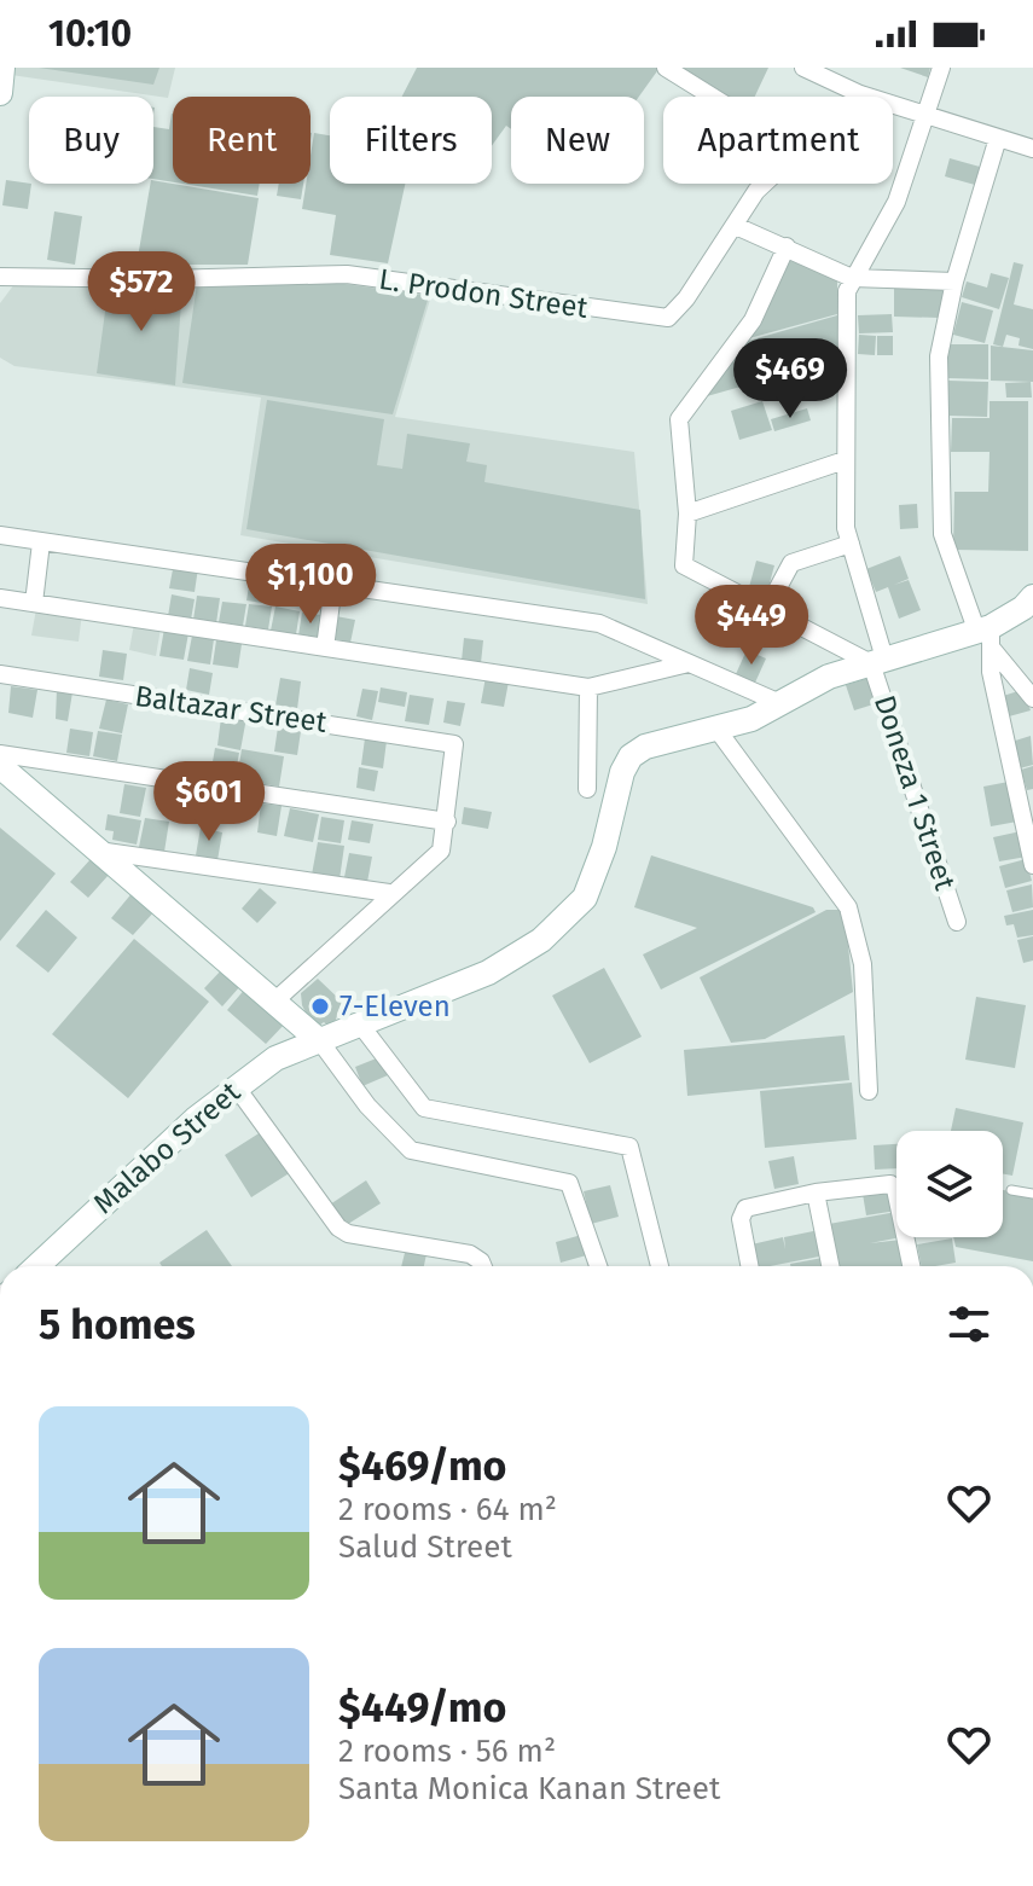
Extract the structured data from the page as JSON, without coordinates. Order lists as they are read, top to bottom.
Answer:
{
  "streets": {
    "street": [
      "L. Prodon Street",
      "Baltazar Street",
      "Doneza 1 Street",
      "Malabo Street"
    ]
  },
  "places": ["7-Eleven"],
  "page": {
    "status": "10:10",
    "chip": [
      "Buy",
      "Rent",
      "Filters",
      "New",
      "Apartment"
    ],
    "price": [
      "$572",
      "$469",
      "$1,100",
      "$449",
      "$601"
    ],
    "heading": "5 homes",
    "list": [
      {
        "name": "$469/mo",
        "note": "2 rooms · 64 m² · Salud Street"
      },
      {
        "name": "$449/mo",
        "note": "2 rooms · 56 m² · Santa Monica Kanan Street"
      }
    ]
  }
}
